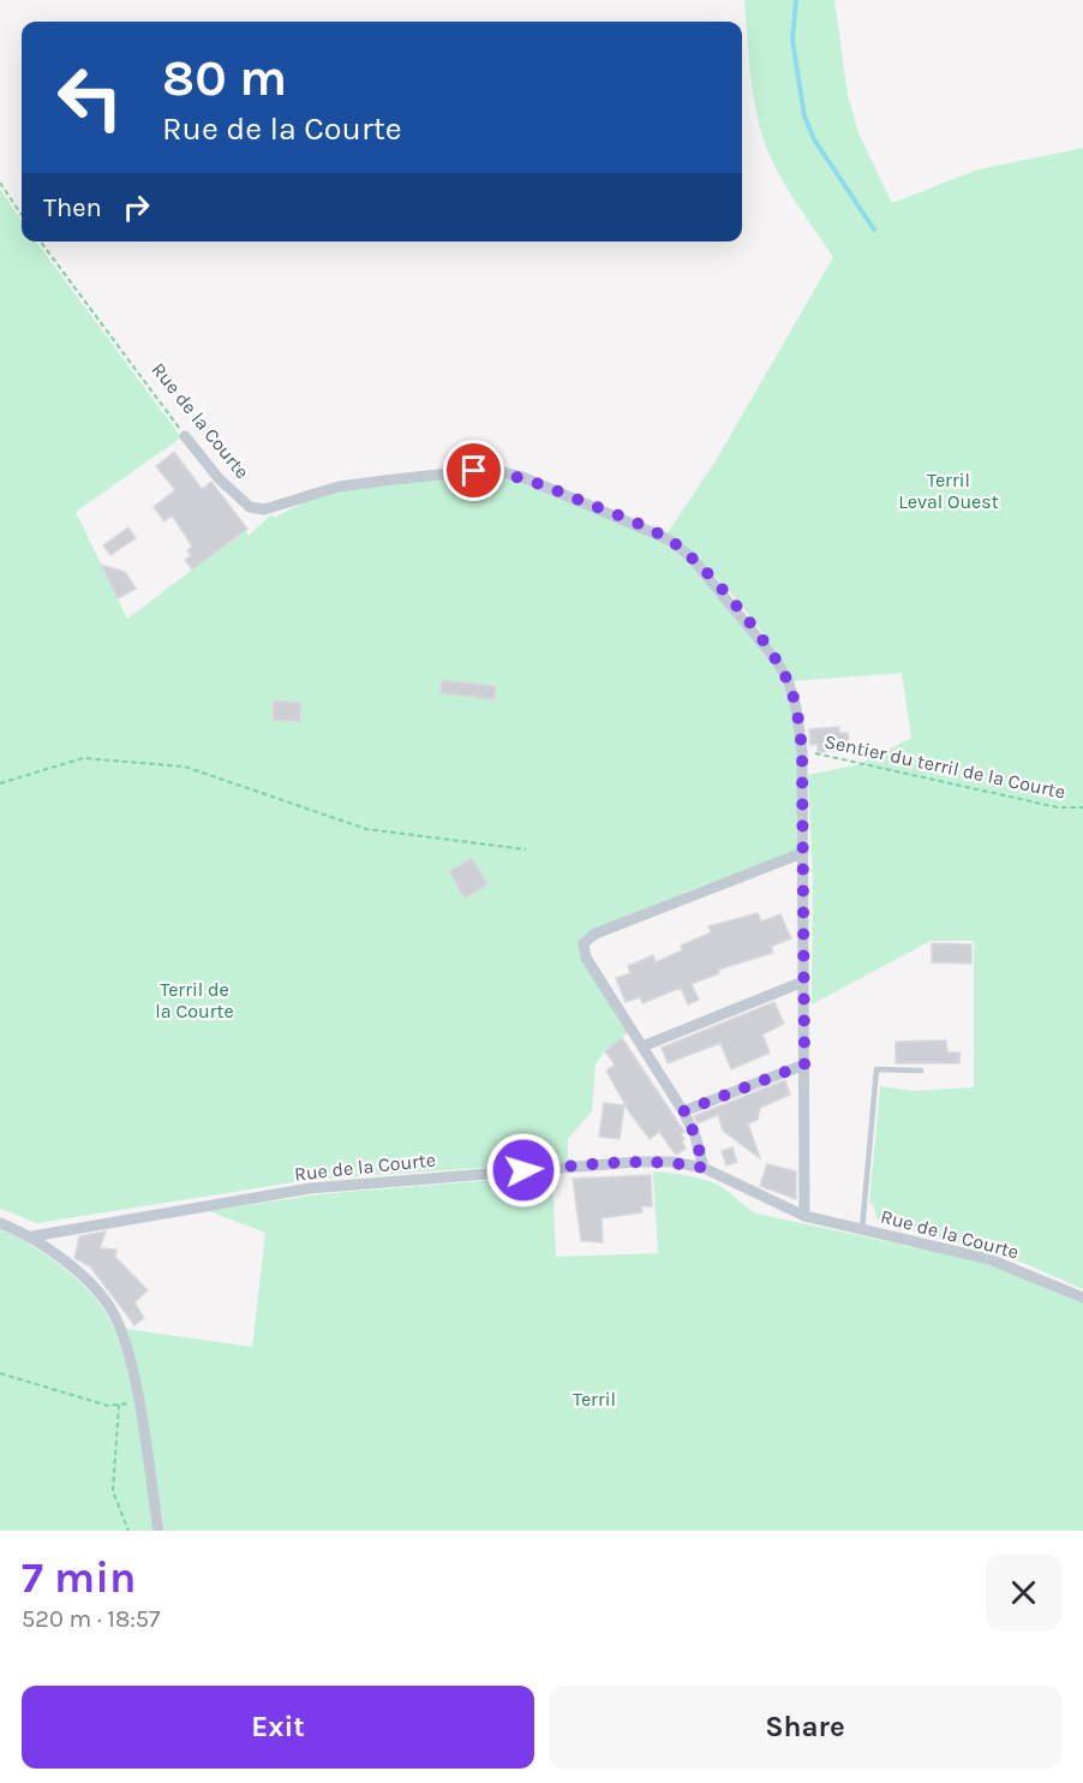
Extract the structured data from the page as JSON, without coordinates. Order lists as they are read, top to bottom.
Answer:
{
  "streets": {
    "street": ["Rue de la Courte"],
    "path": ["Sentier du terril de la Courte"]
  },
  "crossings": [
    ["Rue de la Courte", "Sentier du terril de la Courte"]
  ],
  "parks": ["Terril Leval Ouest", "Terril de la Courte", "Terril"],
  "page": {
    "turn": ["80 m", "Rue de la Courte"],
    "then": "Then",
    "heading": ["7 min", "520 m · 18:57"],
    "buttons": ["Exit", "Share"]
  }
}
